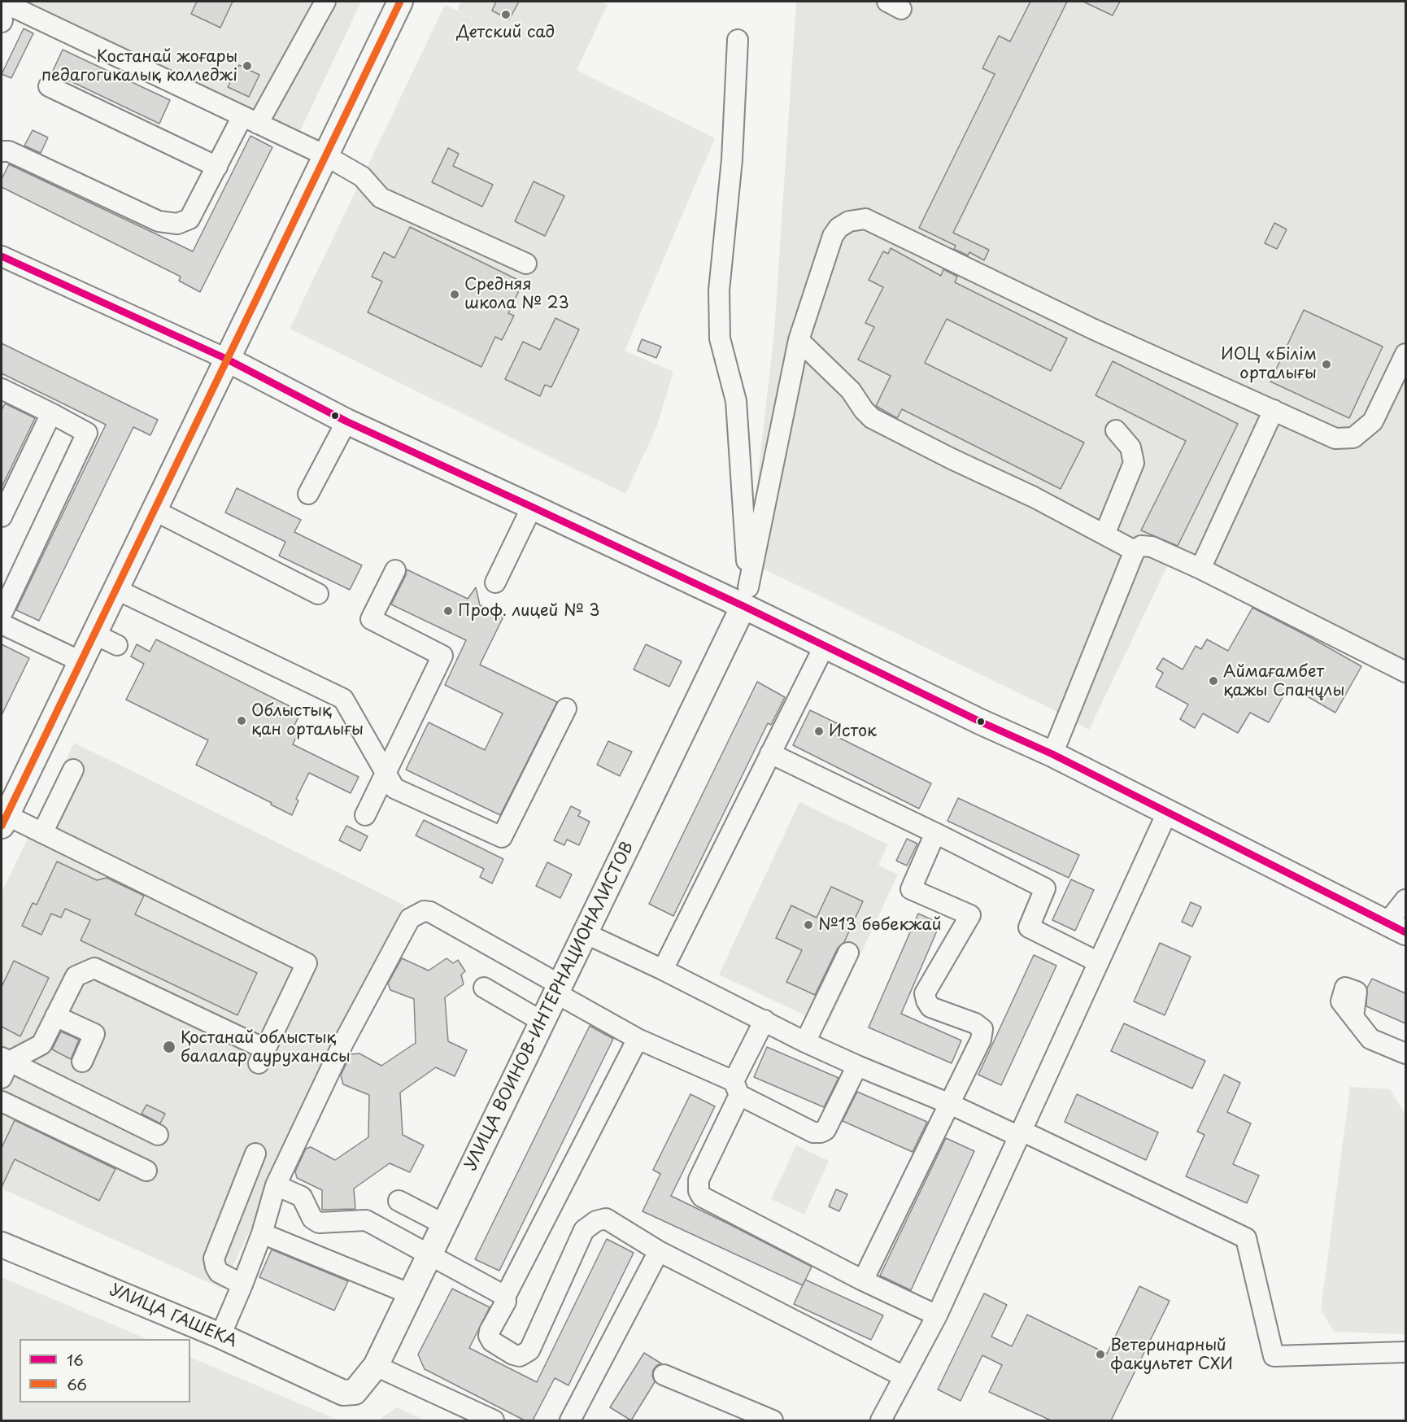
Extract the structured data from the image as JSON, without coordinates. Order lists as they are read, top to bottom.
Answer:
{
  "streets": {
    "main road": ["УЛИЦА ВОИНОВ-ИНТЕРНАЦИОНАЛИСТОВ", "УЛИЦА ГАШЕКА"]
  },
  "crossings": [
    ["УЛИЦА ВОИНОВ-ИНТЕРНАЦИОНАЛИСТОВ", "УЛИЦА ГАШЕКА"]
  ],
  "places": [
    "Детский сад",
    "Костанай жоғары педагогикалық колледжі",
    "Средняя школа № 23",
    "ИОЦ «Білім орталығы",
    "Проф. лицей № 3",
    "Аймағамбет қажы Спанұлы",
    "Облыстық қан орталығы",
    "Исток",
    "№13 бөбекжай",
    "Қостанай облыстық балалар ауруханасы",
    "Ветеринарный факультет СХИ"
  ],
  "lines": ["transit line 66", "transit line 16"],
  "legend": ["16", "66"]
}
